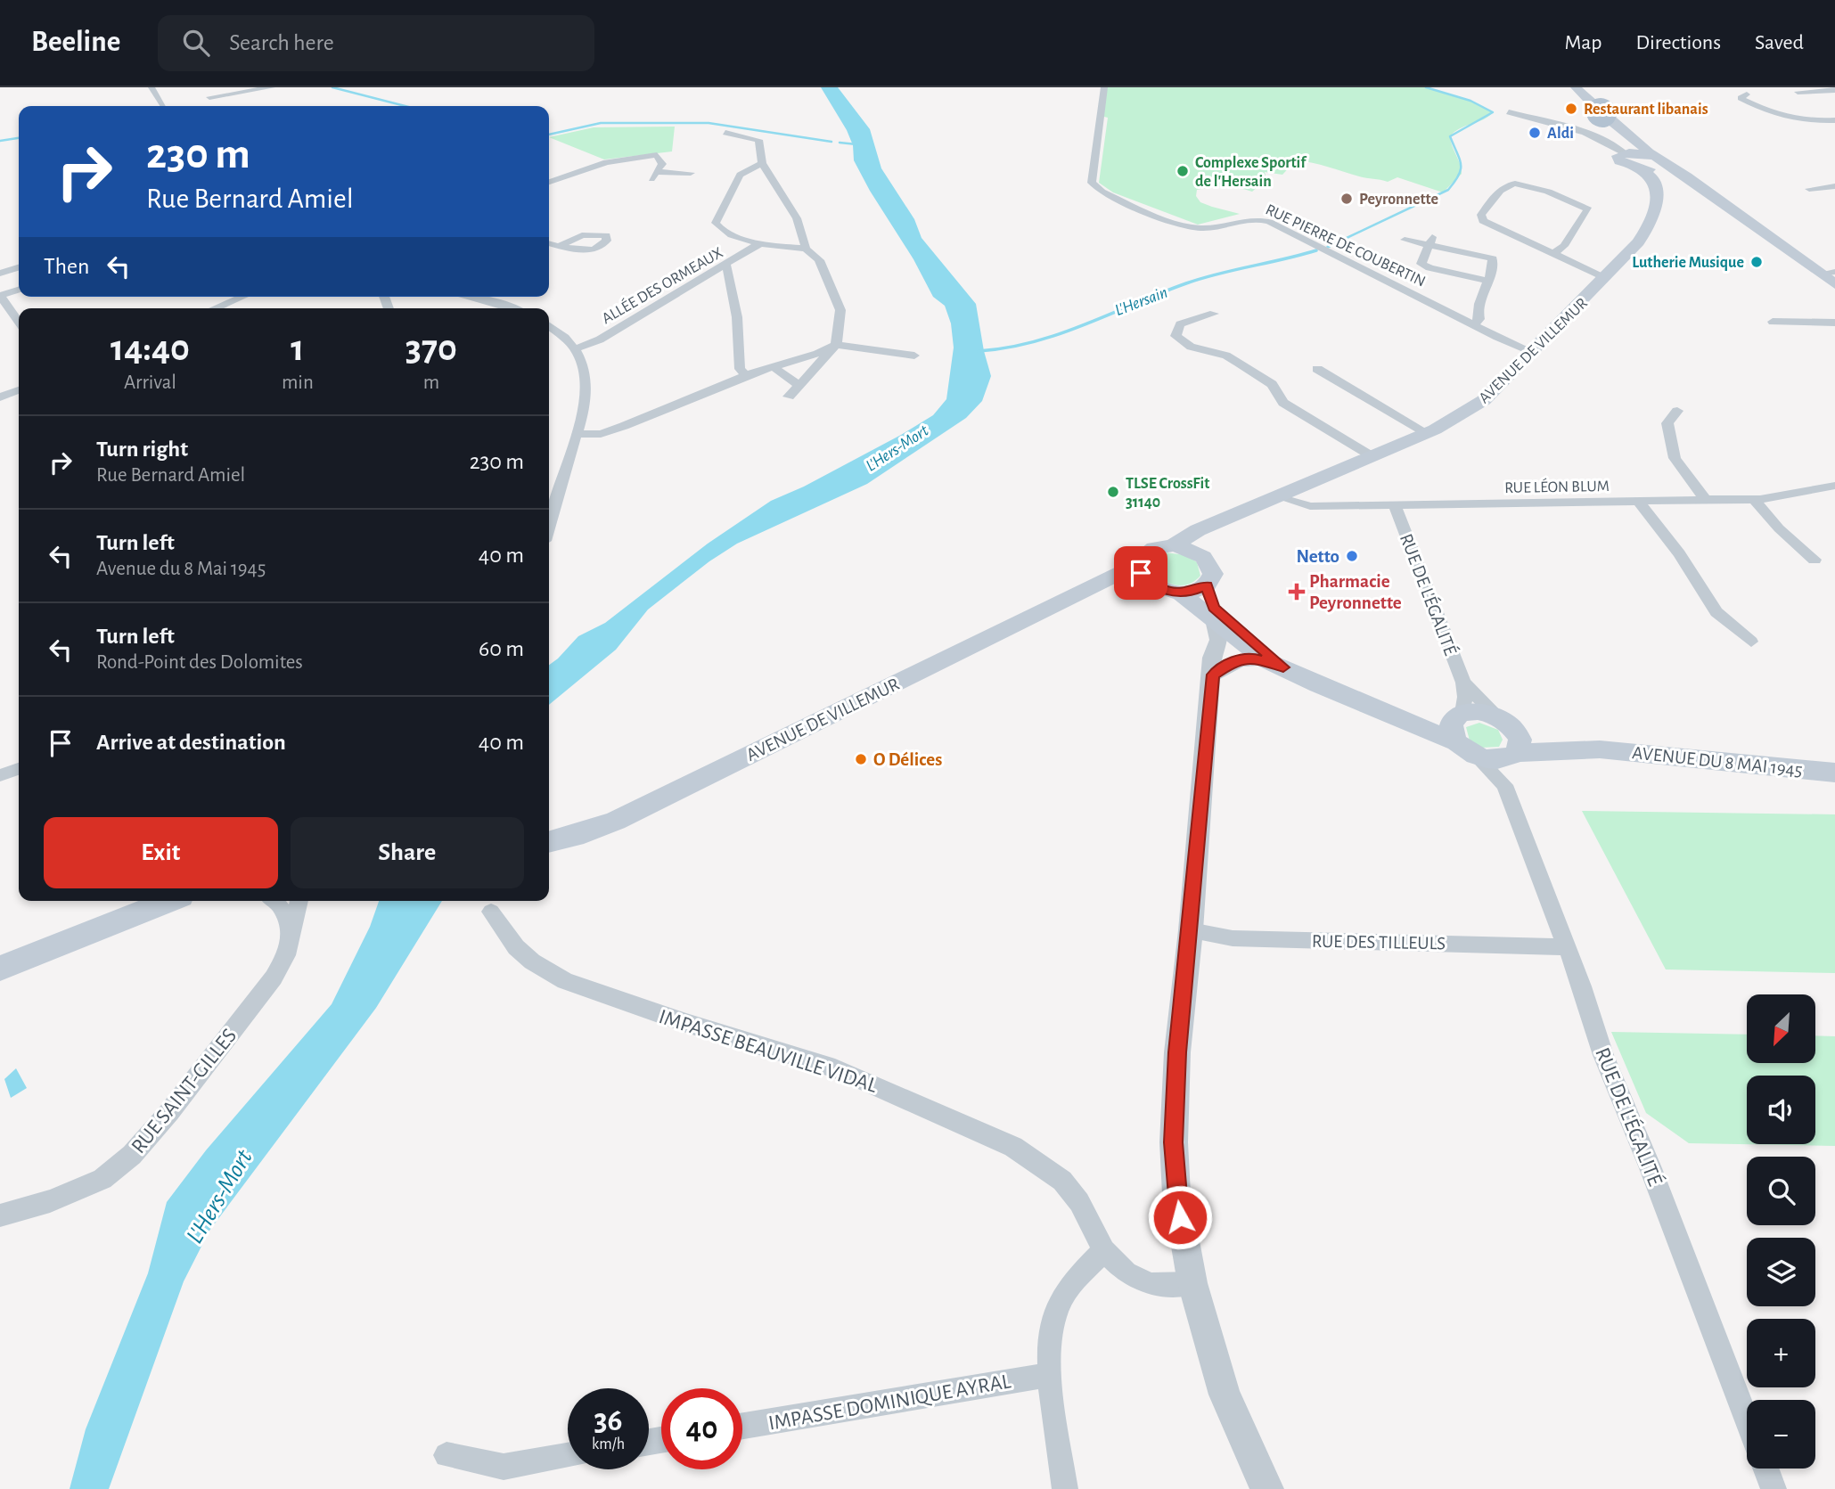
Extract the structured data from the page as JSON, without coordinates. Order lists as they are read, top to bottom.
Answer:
{
  "streets": {
    "main road": ["AVENUE DE VILLEMUR", "AVENUE DU 8 MAI 1945"],
    "street": [
      "RUE PIERRE DE COUBERTIN",
      "ALLÉE DES ORMEAUX",
      "RUE LÉON BLUM",
      "RUE DE L'ÉGALITÉ",
      "RUE DES TILLEULS",
      "IMPASSE BEAUVILLE VIDAL",
      "RUE SAINT-GILLES",
      "IMPASSE DOMINIQUE AYRAL"
    ]
  },
  "crossings": [
    ["RUE PIERRE DE COUBERTIN", "AVENUE DE VILLEMUR"],
    ["AVENUE DE VILLEMUR", "RUE LÉON BLUM"],
    ["RUE LÉON BLUM", "RUE DE L'ÉGALITÉ"],
    ["RUE DE L'ÉGALITÉ", "AVENUE DU 8 MAI 1945"],
    ["RUE DE L'ÉGALITÉ", "RUE DES TILLEULS"]
  ],
  "water": ["L'Hersain", "L'Hers-Mort"],
  "places": {
    "other": [
      "Restaurant libanais",
      "Aldi",
      "Complexe Sportif de l'Hersain",
      "Peyronnette",
      "Lutherie Musique",
      "TLSE CrossFit 31140",
      "Netto",
      "O Délices"
    ],
    "health": ["Pharmacie Peyronnette"]
  },
  "north": "bottom left",
  "page": {
    "header": "Beeline",
    "search": "Search here",
    "nav": ["Map", "Directions", "Saved"],
    "turn": ["230 m", "Rue Bernard Amiel"],
    "then": "Then",
    "eta": [
      "14:40",
      "Arrival",
      "1",
      "min",
      "370",
      "m"
    ],
    "list": [
      {
        "name": "Turn right",
        "note": "Rue Bernard Amiel",
        "value": "230 m"
      },
      {
        "name": "Turn left",
        "note": "Avenue du 8 Mai 1945",
        "value": "40 m"
      },
      {
        "name": "Turn left",
        "note": "Rond-Point des Dolomites",
        "value": "60 m"
      },
      {
        "name": "Arrive at destination",
        "value": "40 m"
      }
    ],
    "buttons": ["Exit", "Share"],
    "map_buttons": ["+", "−"],
    "speed": "36 km/h",
    "limit": "40"
  }
}
